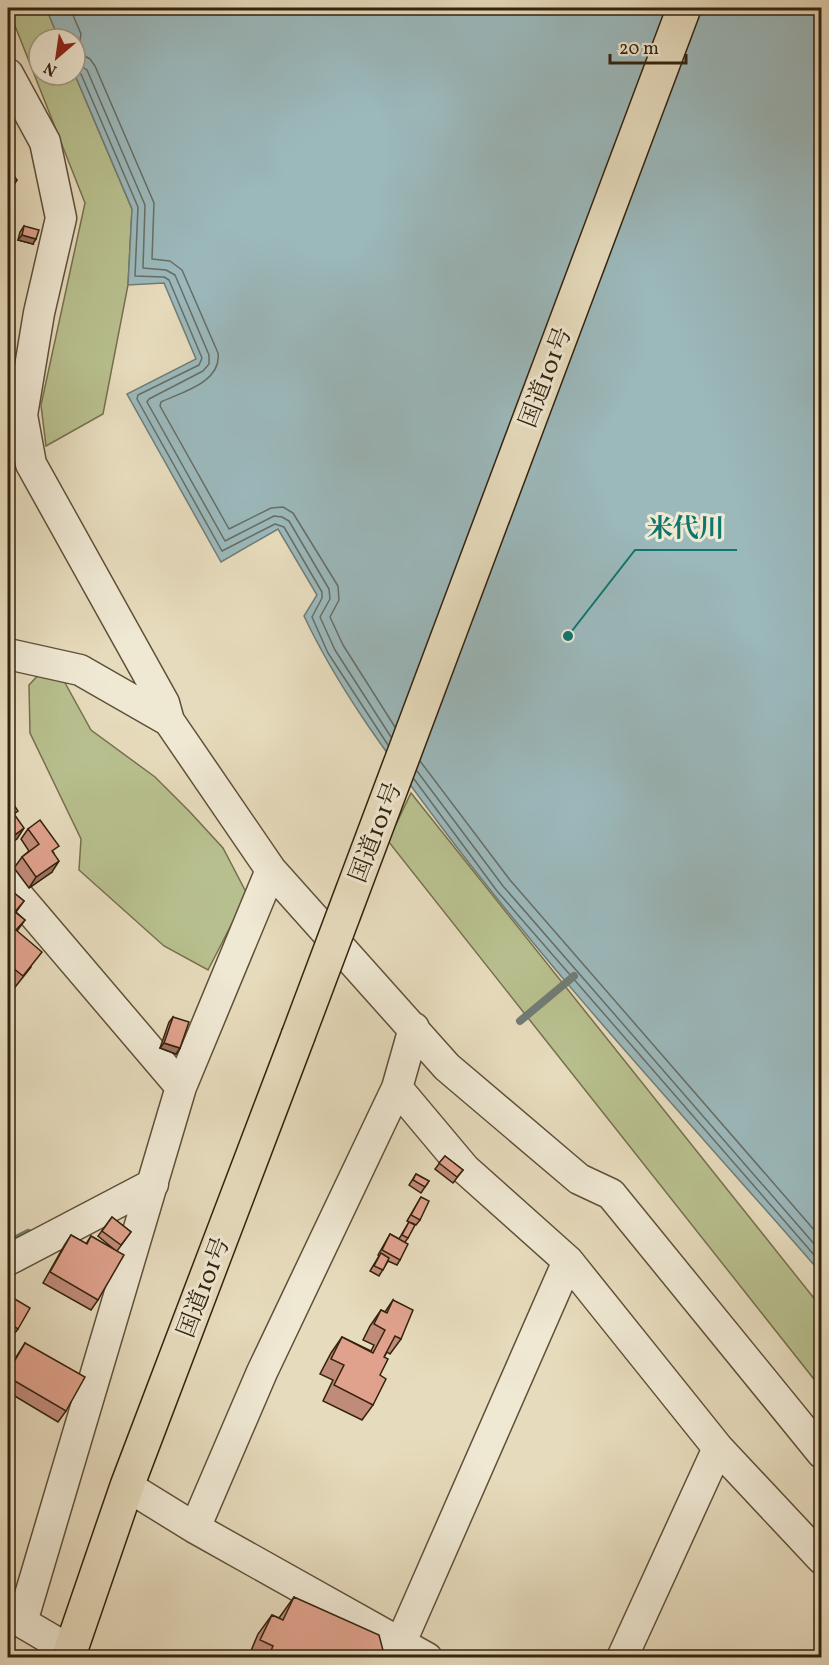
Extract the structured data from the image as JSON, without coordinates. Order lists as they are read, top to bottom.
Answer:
{
  "streets": {
    "highway": ["国道101号"]
  },
  "places": ["米代川"],
  "scale_bar": "20 m",
  "north": "bottom left"
}
